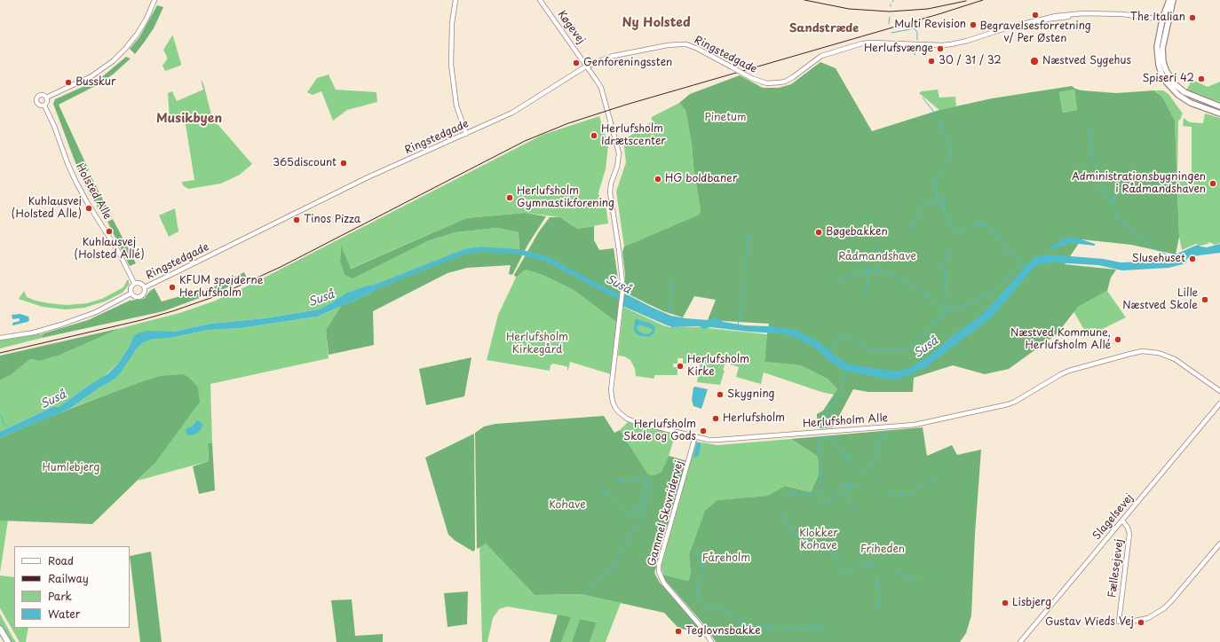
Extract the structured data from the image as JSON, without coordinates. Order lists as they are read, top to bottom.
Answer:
{
  "streets": {
    "street": [
      "Køgevej",
      "Ringstedgade",
      "Holsted Alle",
      "Herlufsholm Alle",
      "Gammel Skovridervej",
      "Slagelsevej",
      "Fællesejevej"
    ]
  },
  "crossings": [
    ["Køgevej", "Ringstedgade"],
    ["Køgevej", "Herlufsholm Alle"],
    ["Ringstedgade", "Holsted Alle"],
    ["Ringstedgade", "Herlufsholm Alle"],
    ["Herlufsholm Alle", "Gammel Skovridervej"],
    ["Slagelsevej", "Fællesejevej"]
  ],
  "districts": ["Ny Holsted", "Sandstræde", "Musikbyen"],
  "water": ["Suså"],
  "parks": [
    "Pinetum",
    "Rådmandshave",
    "Herlufsholm Kirkegård",
    "Humlebjerg",
    "Kohave",
    "Klokker Kohave",
    "Friheden",
    "Fåreholm"
  ],
  "places": [
    "Begravelsesforretning v/ Per Østen",
    "The Italian",
    "Multi Revision",
    "Herlufsvænge",
    "30 / 31 / 32",
    "Næstved Sygehus",
    "Genforeningssten",
    "Spiseri 42",
    "Busskur",
    "Herlufsholm Idrætscenter",
    "365discount",
    "HG boldbaner",
    "Administrationsbygningen i Rådmandshaven",
    "Herlufsholm Gymnastikforening",
    "Kuhlausvej (Holsted Alle)",
    "Tinos Pizza",
    "Kuhlausvej (Holsted Allé)",
    "Bøgebakken",
    "Slusehuset",
    "KFUM spejderne Herlufsholm",
    "Lille Næstved Skole",
    "Næstved Kommune, Herlufsholm Allé",
    "Herlufsholm Kirke",
    "Skygning",
    "Herlufsholm",
    "Herlufsholm Skole og Gods",
    "Lisbjerg",
    "Gustav Wieds Vej",
    "Teglovnsbakke"
  ],
  "legend": [
    "Road",
    "Railway",
    "Park",
    "Water"
  ]
}
